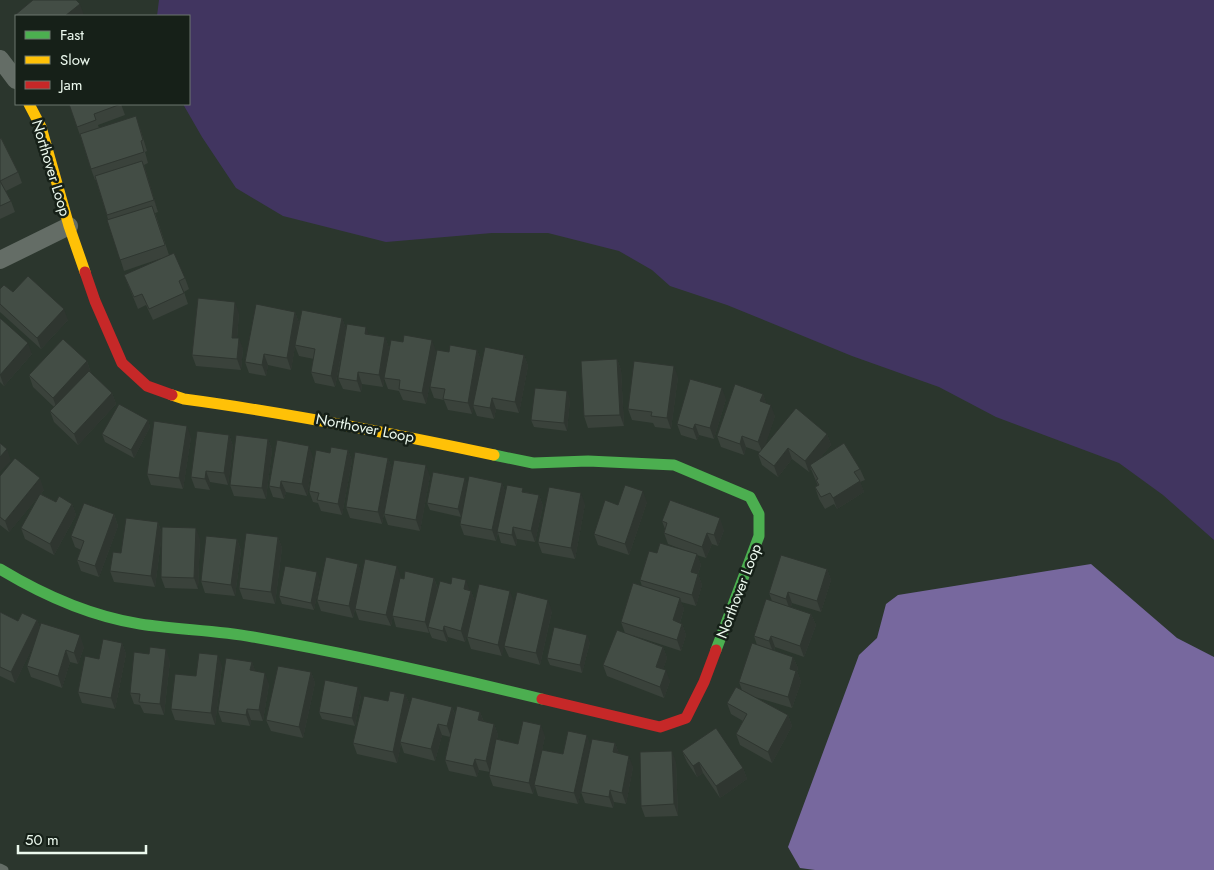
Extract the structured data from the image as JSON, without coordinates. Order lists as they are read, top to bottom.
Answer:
{
  "streets": {
    "street": ["Northover Loop"]
  },
  "legend": ["Fast", "Slow", "Jam"],
  "scale_bar": "50 m"
}
